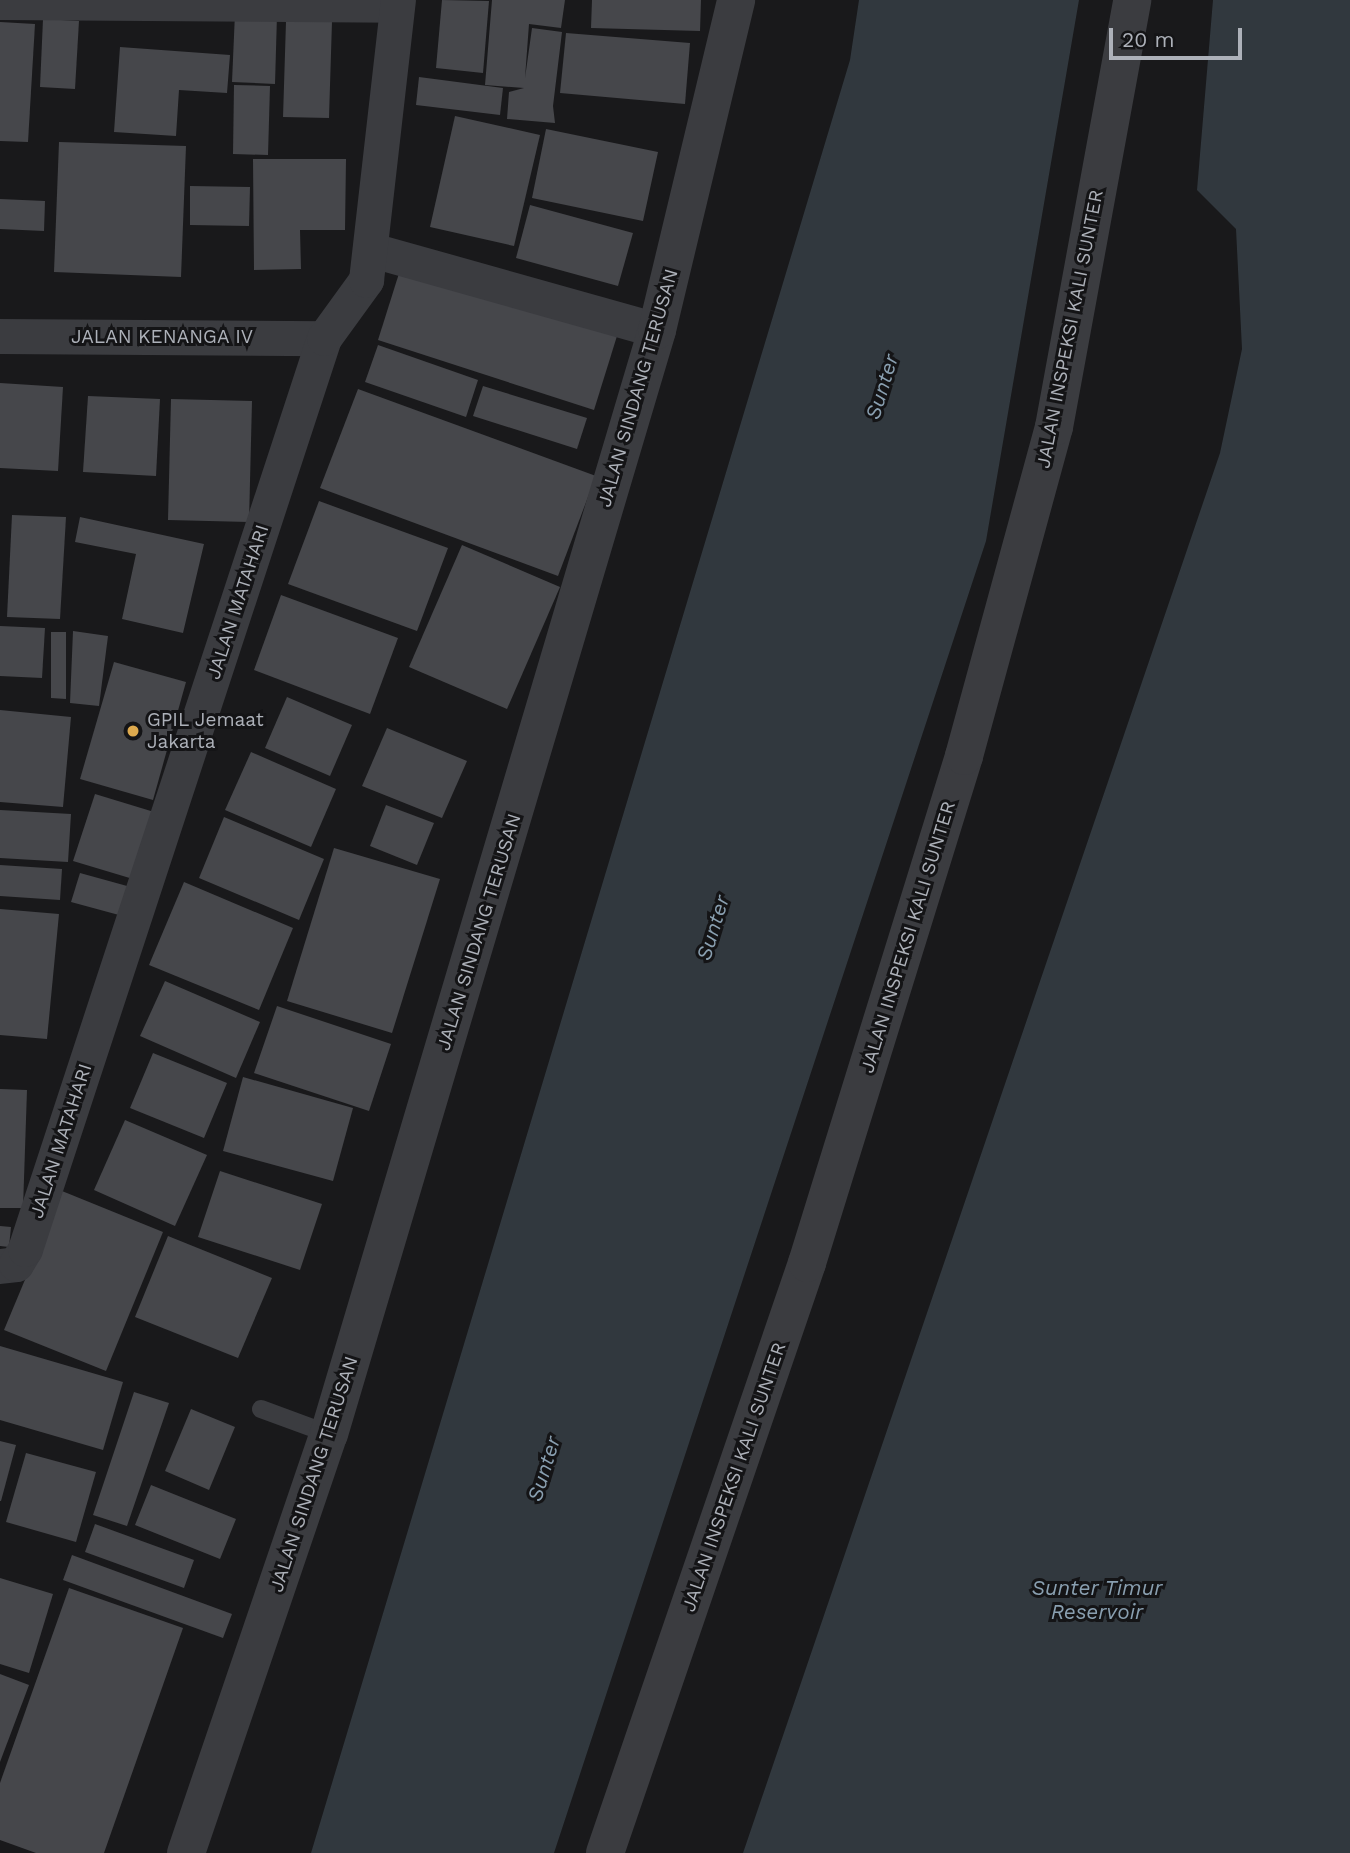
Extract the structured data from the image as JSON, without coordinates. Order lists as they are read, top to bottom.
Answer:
{
  "streets": {
    "street": [
      "JALAN INSPEKSI KALI SUNTER",
      "JALAN KENANGA IV",
      "JALAN SINDANG TERUSAN",
      "JALAN MATAHARI"
    ]
  },
  "crossings": [
    ["JALAN KENANGA IV", "JALAN MATAHARI"]
  ],
  "water": ["Sunter", "Sunter Timur Reservoir"],
  "places": ["GPIL Jemaat Jakarta"],
  "scale_bar": "20 m"
}
